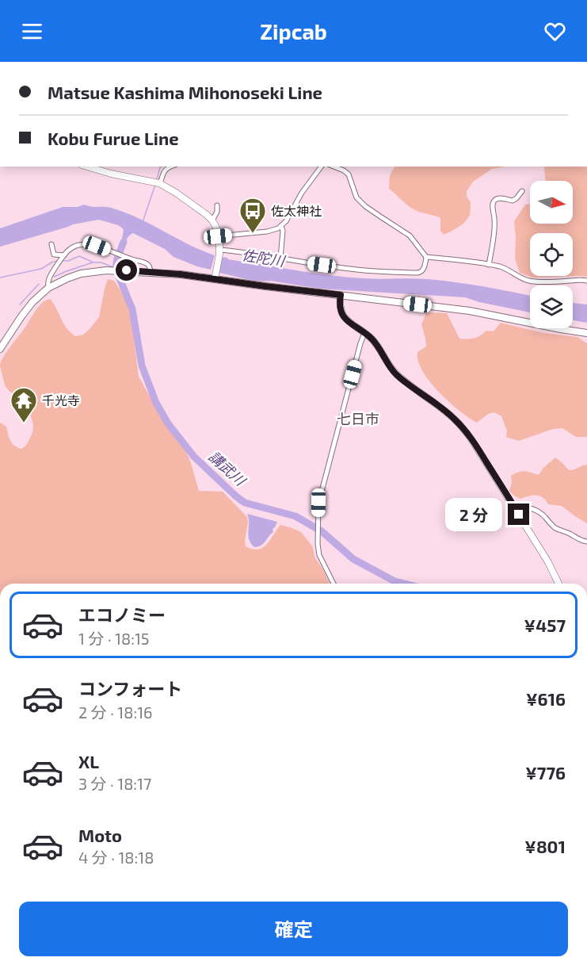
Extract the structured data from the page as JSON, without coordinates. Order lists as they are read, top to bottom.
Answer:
{
  "districts": ["七日市"],
  "water": ["佐陀川", "講武川"],
  "places": {
    "bus stop": ["佐太神社"],
    "temple": ["千光寺"]
  },
  "north": "right",
  "page": {
    "header": "Zipcab",
    "banner": ["Matsue Kashima Mihonoseki Line", "Kobu Furue Line"],
    "bubble": "2 分",
    "list": [
      {
        "name": "エコノミー",
        "note": "1 分 · 18:15",
        "value": "¥457"
      },
      {
        "name": "コンフォート",
        "note": "2 分 · 18:16",
        "value": "¥616"
      },
      {
        "name": "XL",
        "note": "3 分 · 18:17",
        "value": "¥776"
      },
      {
        "name": "Moto",
        "note": "4 分 · 18:18",
        "value": "¥801"
      }
    ],
    "buttons": "確定"
  }
}
